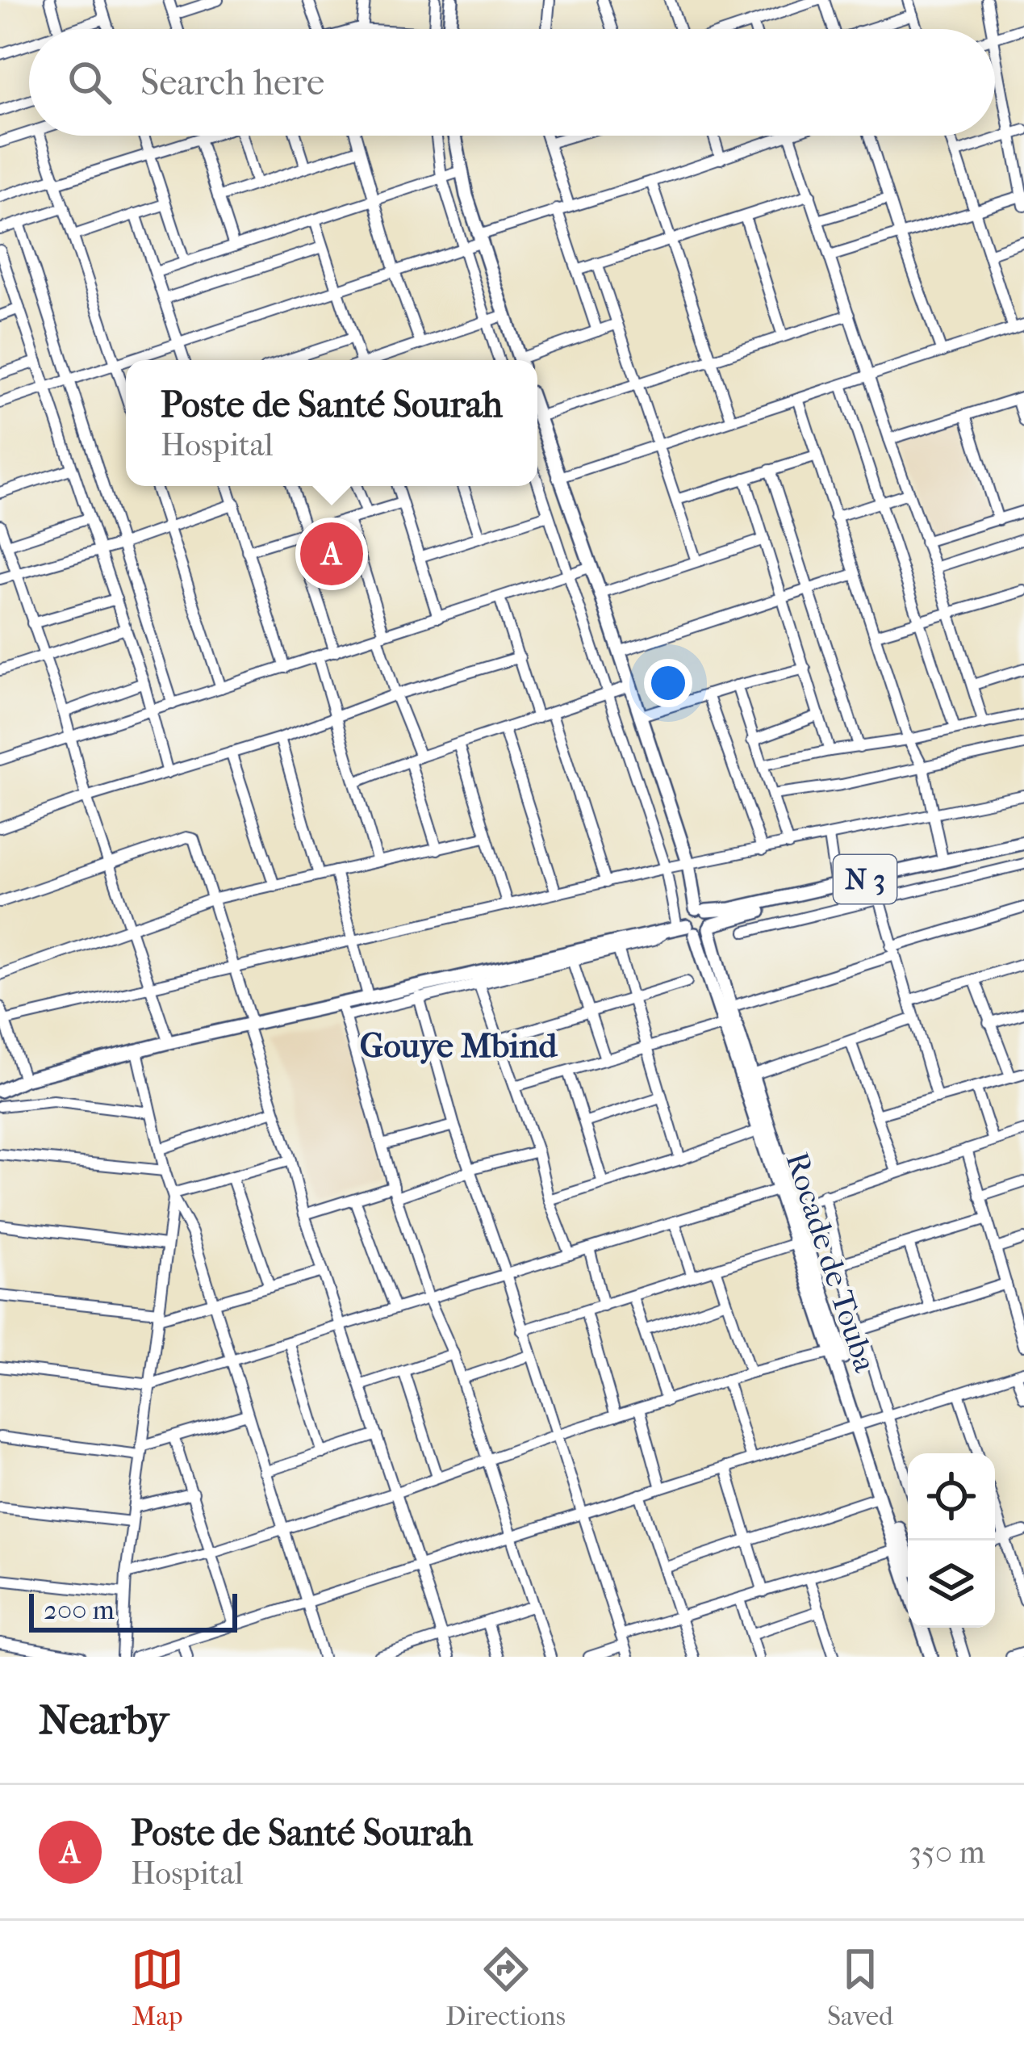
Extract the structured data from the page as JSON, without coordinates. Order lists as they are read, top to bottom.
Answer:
{
  "streets": {
    "main road": ["N 3", "Rocade de Touba"]
  },
  "crossings": [
    ["N 3", "Rocade de Touba"]
  ],
  "districts": ["Gouye Mbind"],
  "scale_bar": "200 m",
  "page": {
    "search": "Search here",
    "popup": ["Poste de Santé Sourah", "Hospital"],
    "pins": "A",
    "scale": "200 m",
    "heading": "Nearby",
    "list": [
      {
        "mark": "A",
        "name": "Poste de Santé Sourah",
        "note": "Hospital",
        "value": "350 m"
      }
    ],
    "nav": ["Map", "Directions", "Saved"]
  }
}
